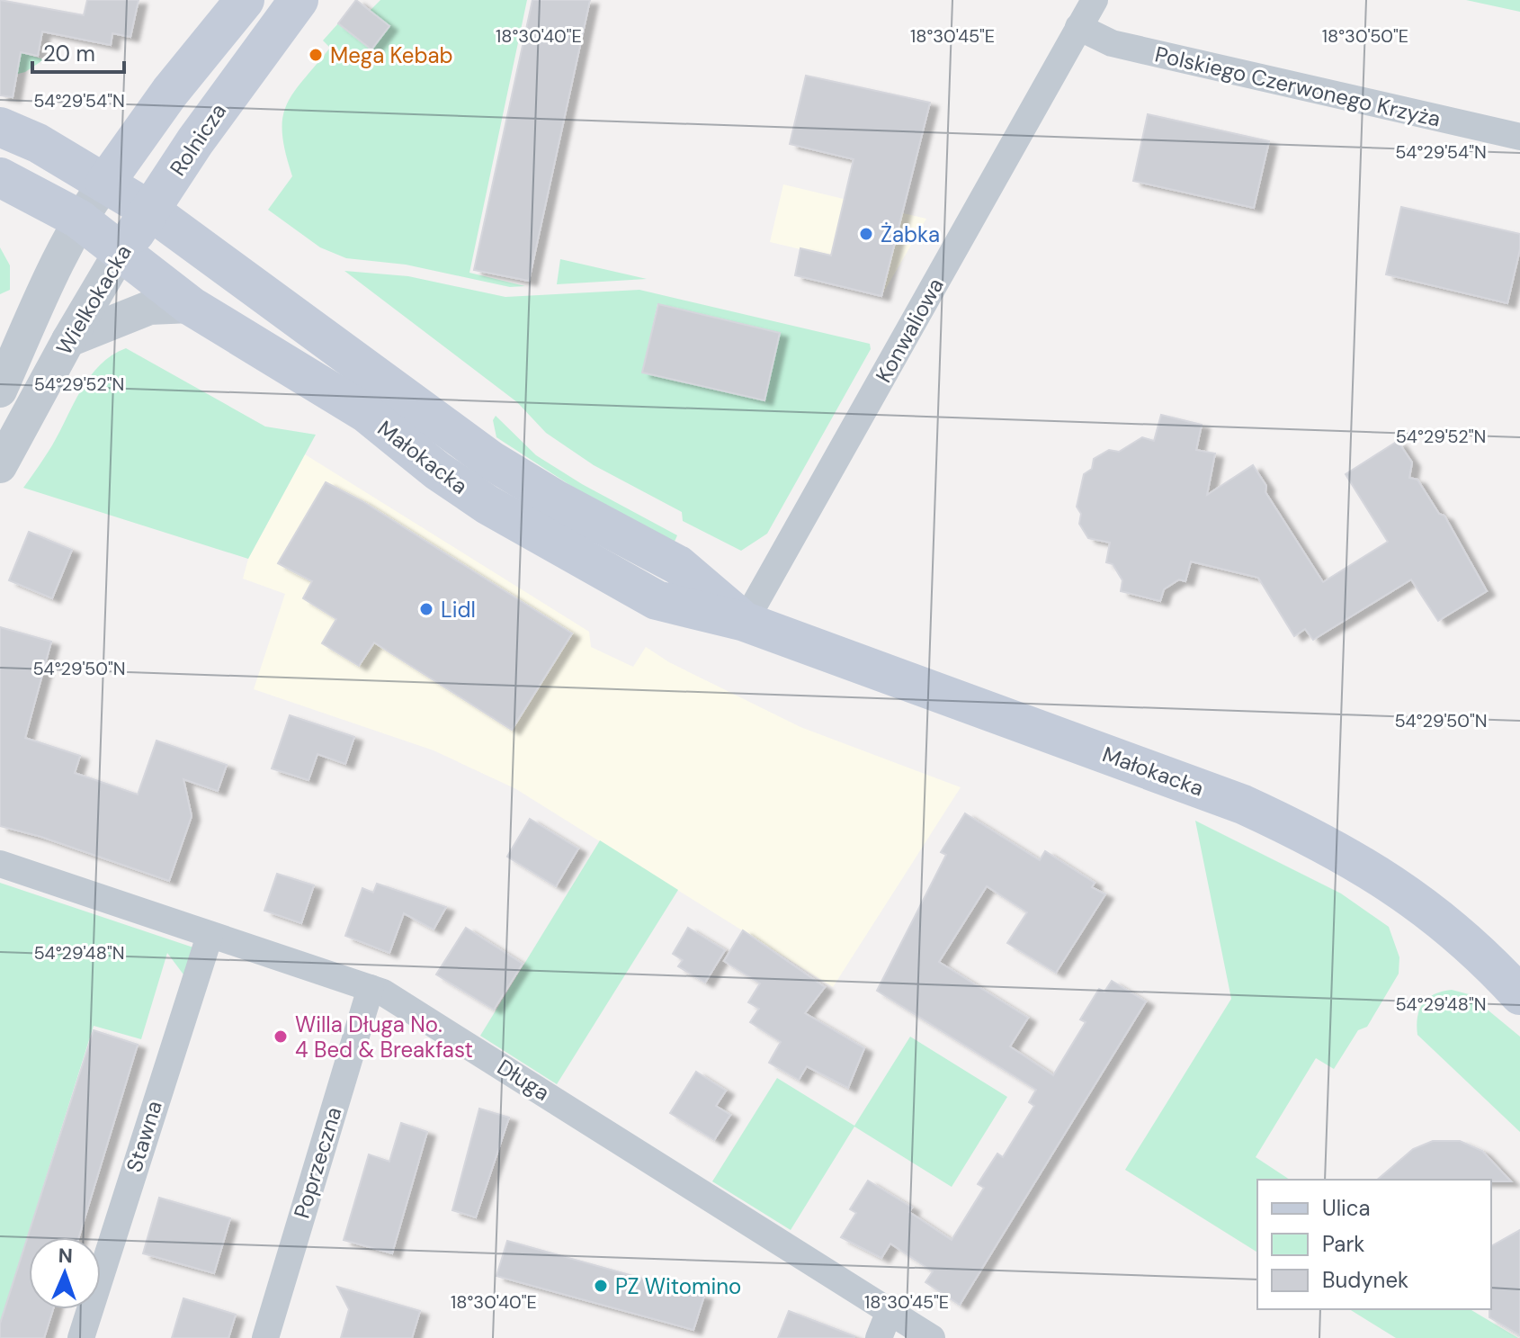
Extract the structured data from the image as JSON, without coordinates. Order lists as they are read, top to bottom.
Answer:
{
  "streets": {
    "main road": ["Rolnicza", "Wielkokacka", "Małokacka"],
    "street": [
      "Polskiego Czerwonego Krzyża",
      "Konwaliowa",
      "Długa",
      "Stawna",
      "Poprzeczna"
    ]
  },
  "crossings": [
    ["Polskiego Czerwonego Krzyża", "Konwaliowa"],
    ["Rolnicza", "Wielkokacka"],
    ["Rolnicza", "Małokacka"],
    ["Wielkokacka", "Małokacka"],
    ["Konwaliowa", "Małokacka"],
    ["Długa", "Stawna"],
    ["Długa", "Poprzeczna"]
  ],
  "places": [
    "Mega Kebab",
    "Żabka",
    "Lidl",
    "Willa Długa No. 4 Bed & Breakfast",
    "PZ Witomino"
  ],
  "legend": ["Ulica", "Park", "Budynek"],
  "scale_bar": "20 m",
  "north": "top",
  "coordinates": [
    "18°30'40\"E",
    "18°30'45\"E",
    "18°30'50\"E",
    "54°29'54\"N",
    "54°29'52\"N",
    "54°29'50\"N",
    "54°29'48\"N"
  ]
}
